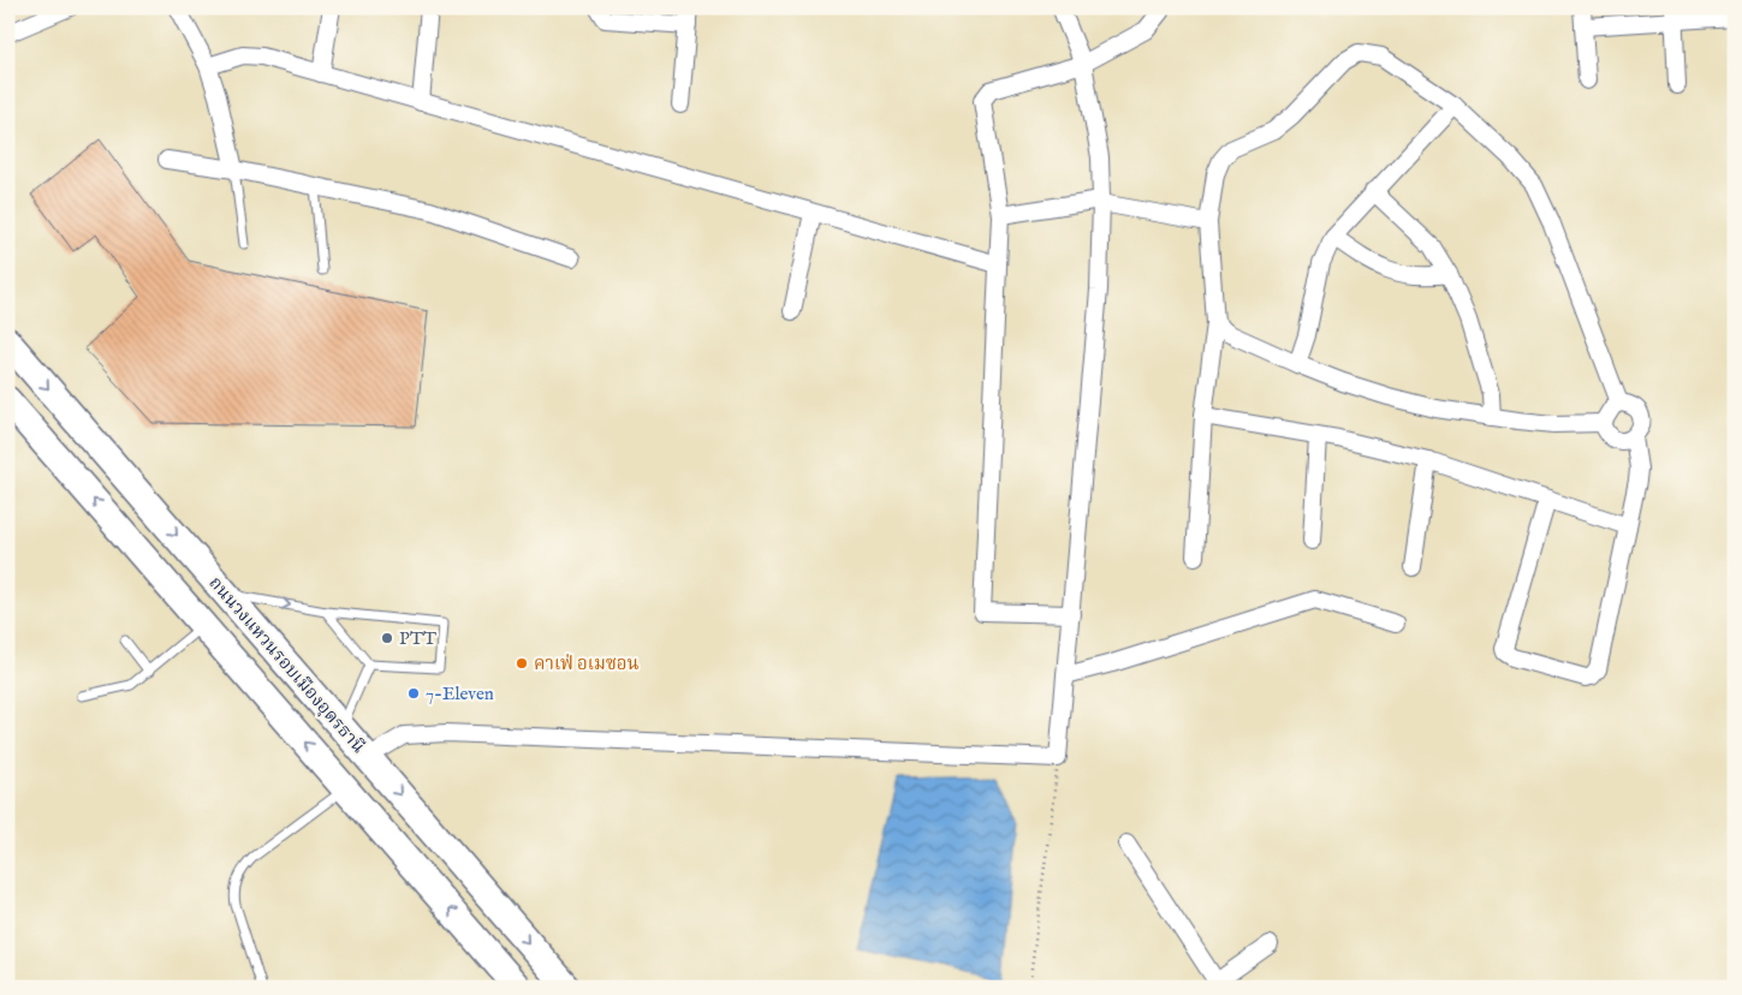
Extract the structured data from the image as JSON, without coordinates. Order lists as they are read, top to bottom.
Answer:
{
  "streets": {
    "main road": ["ถนนวงแหวนรอบเมืองอุดรธานี"]
  },
  "places": ["PTT", "คาเฟ่ อเมซอน", "7-Eleven"]
}
